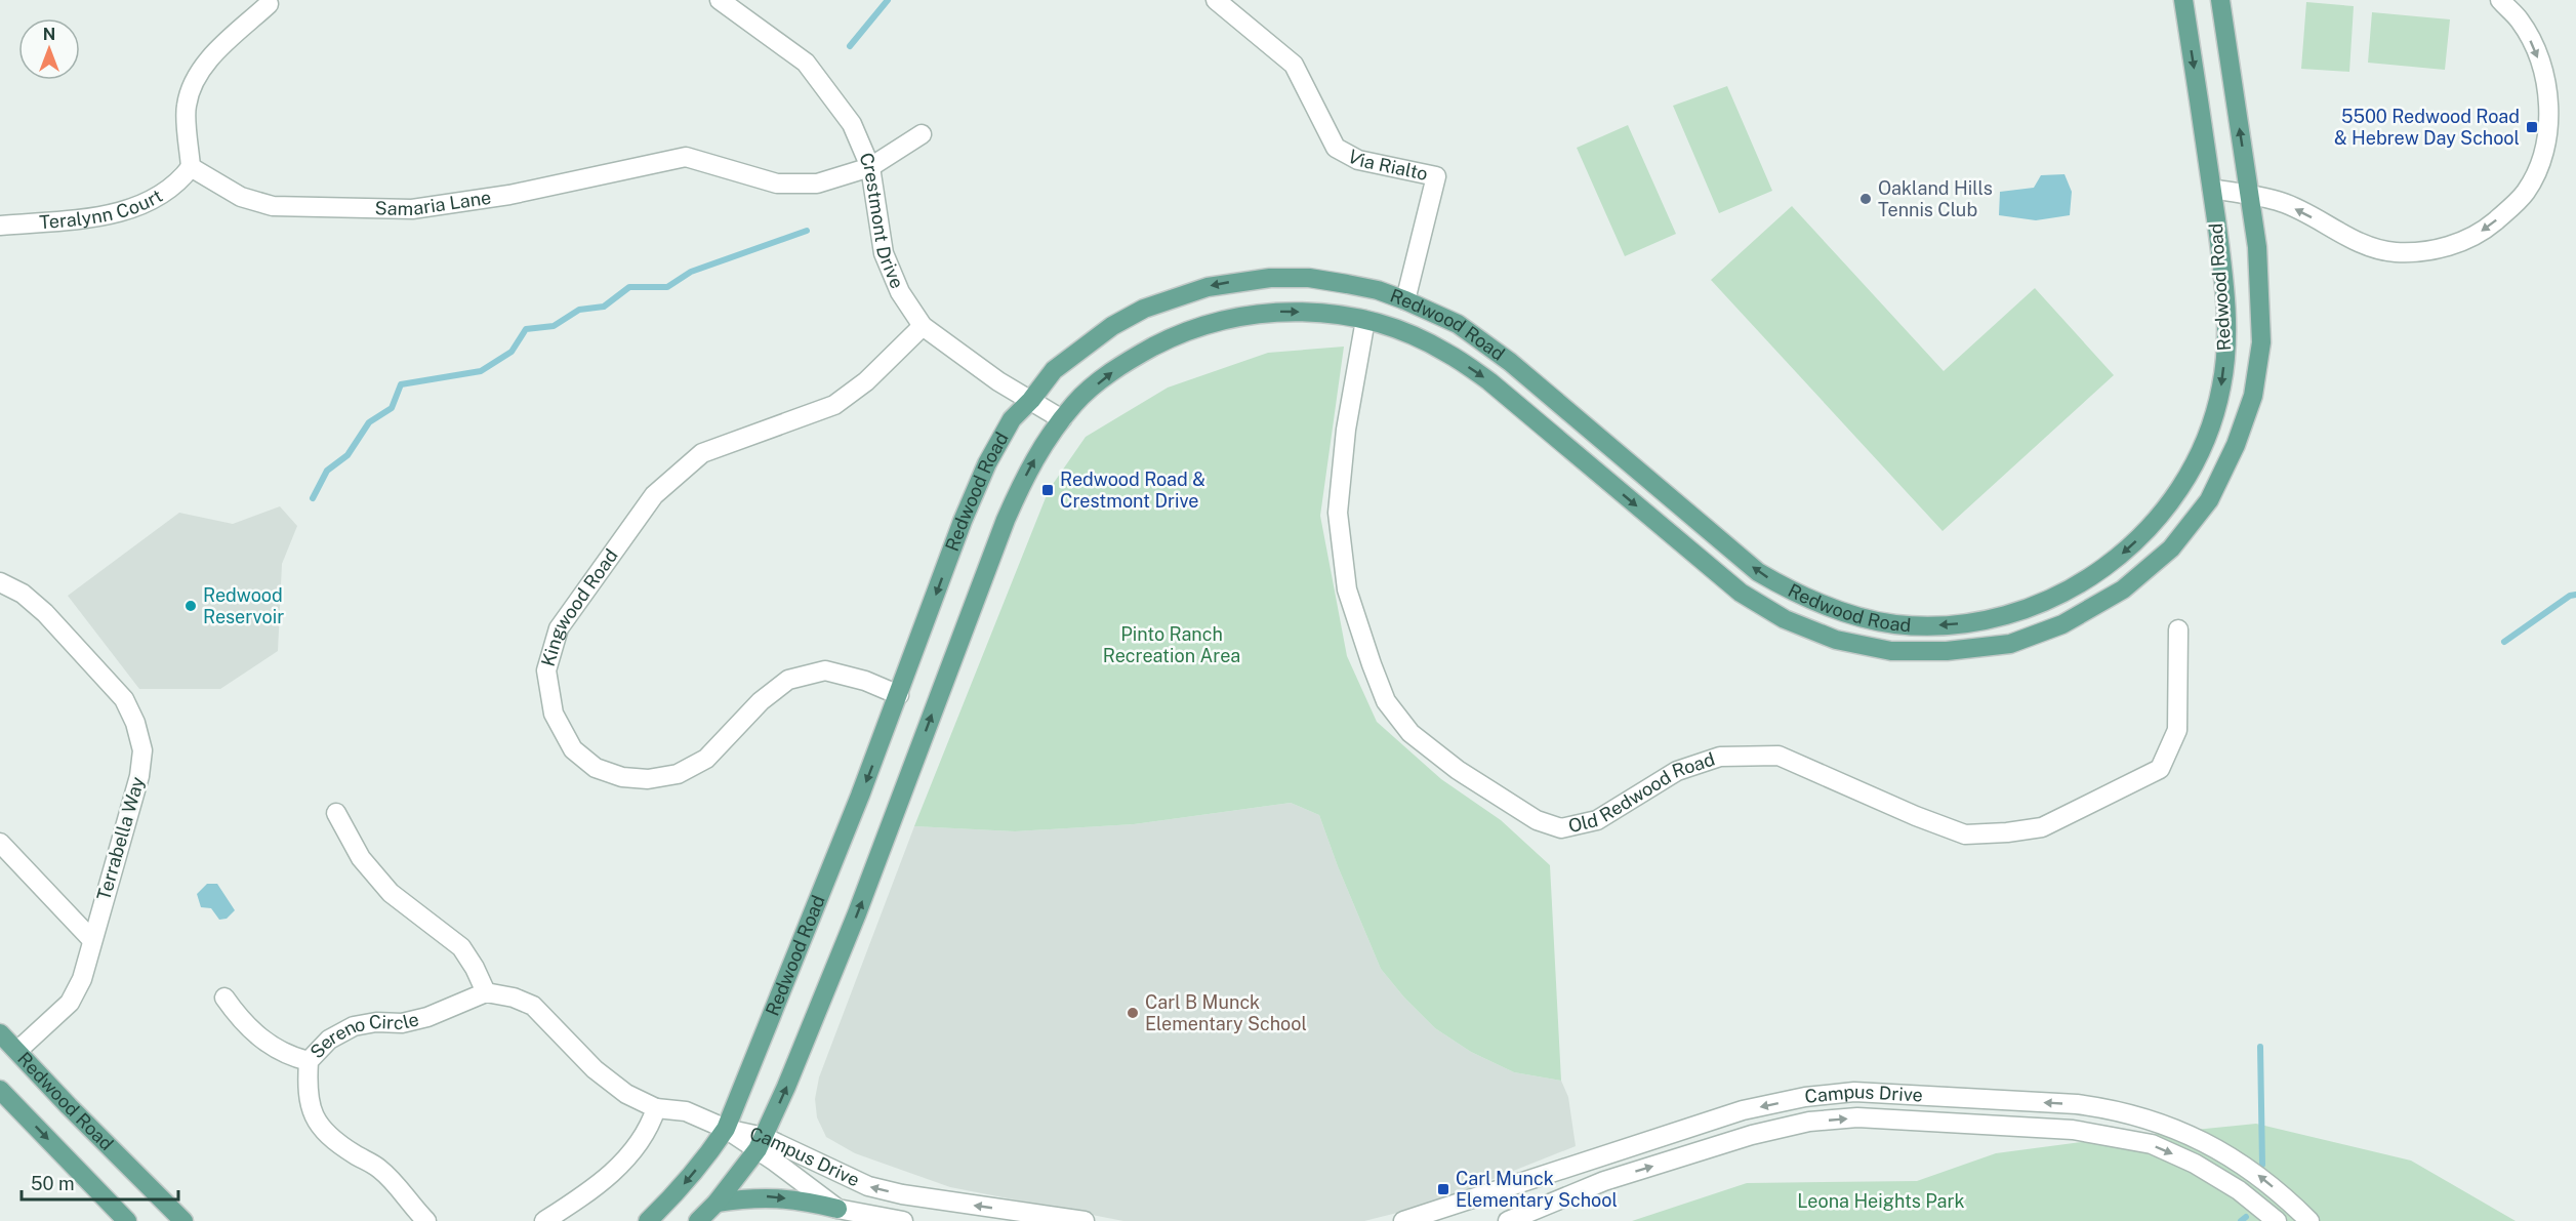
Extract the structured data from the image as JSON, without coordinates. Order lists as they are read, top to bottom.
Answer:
{
  "streets": {
    "main road": ["Redwood Road"],
    "street": [
      "Via Rialto",
      "Samaria Lane",
      "Teralynn Court",
      "Crestmont Drive",
      "Kingwood Road",
      "Old Redwood Road",
      "Terrabella Way",
      "Sereno Circle",
      "Campus Drive"
    ]
  },
  "crossings": [
    ["Via Rialto", "Redwood Road"],
    ["Samaria Lane", "Teralynn Court"],
    ["Samaria Lane", "Crestmont Drive"],
    ["Crestmont Drive", "Redwood Road"],
    ["Crestmont Drive", "Kingwood Road"],
    ["Redwood Road", "Kingwood Road"],
    ["Redwood Road", "Old Redwood Road"],
    ["Redwood Road", "Terrabella Way"],
    ["Redwood Road", "Campus Drive"]
  ],
  "parks": ["Pinto Ranch Recreation Area", "Leona Heights Park"],
  "places": {
    "transit": ["5500 Redwood Road & Hebrew Day School", "Redwood Road & Crestmont Drive", "Carl Munck Elementary School"],
    "other": ["Oakland Hills Tennis Club", "Redwood Reservoir", "Carl B Munck Elementary School"]
  },
  "scale_bar": "50 m",
  "north": "top"
}
